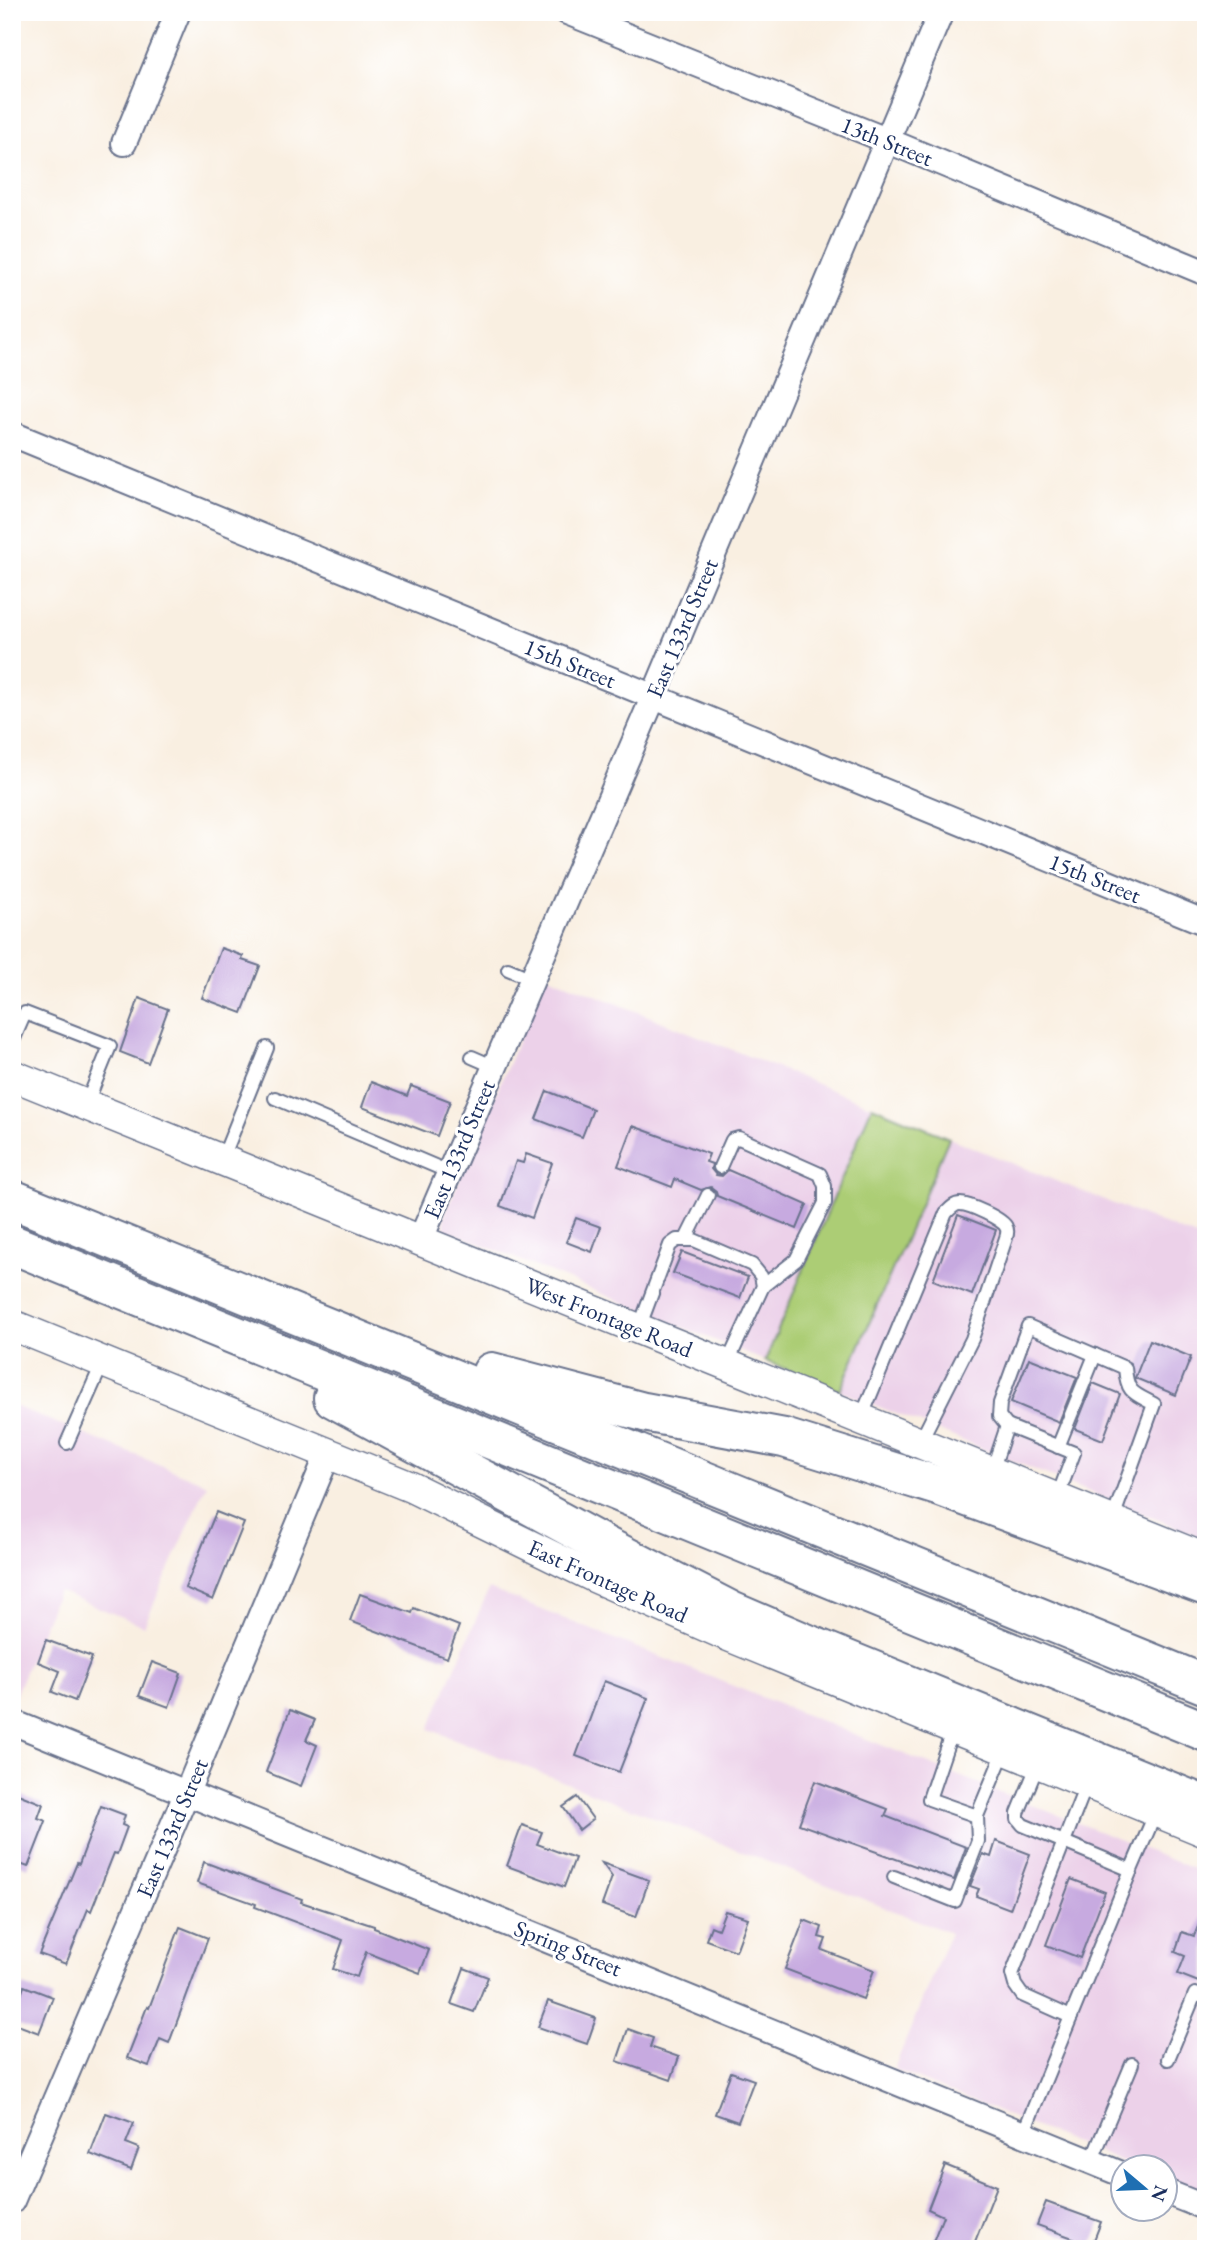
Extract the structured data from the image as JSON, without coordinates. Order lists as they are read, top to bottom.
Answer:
{
  "streets": {
    "street": [
      "13th Street",
      "East 133rd Street",
      "15th Street",
      "West Frontage Road",
      "East Frontage Road",
      "Spring Street"
    ]
  },
  "crossings": [
    ["13th Street", "East 133rd Street"],
    ["East 133rd Street", "15th Street"],
    ["East 133rd Street", "West Frontage Road"],
    ["East 133rd Street", "East Frontage Road"],
    ["East 133rd Street", "Spring Street"]
  ],
  "north": "right"
}
